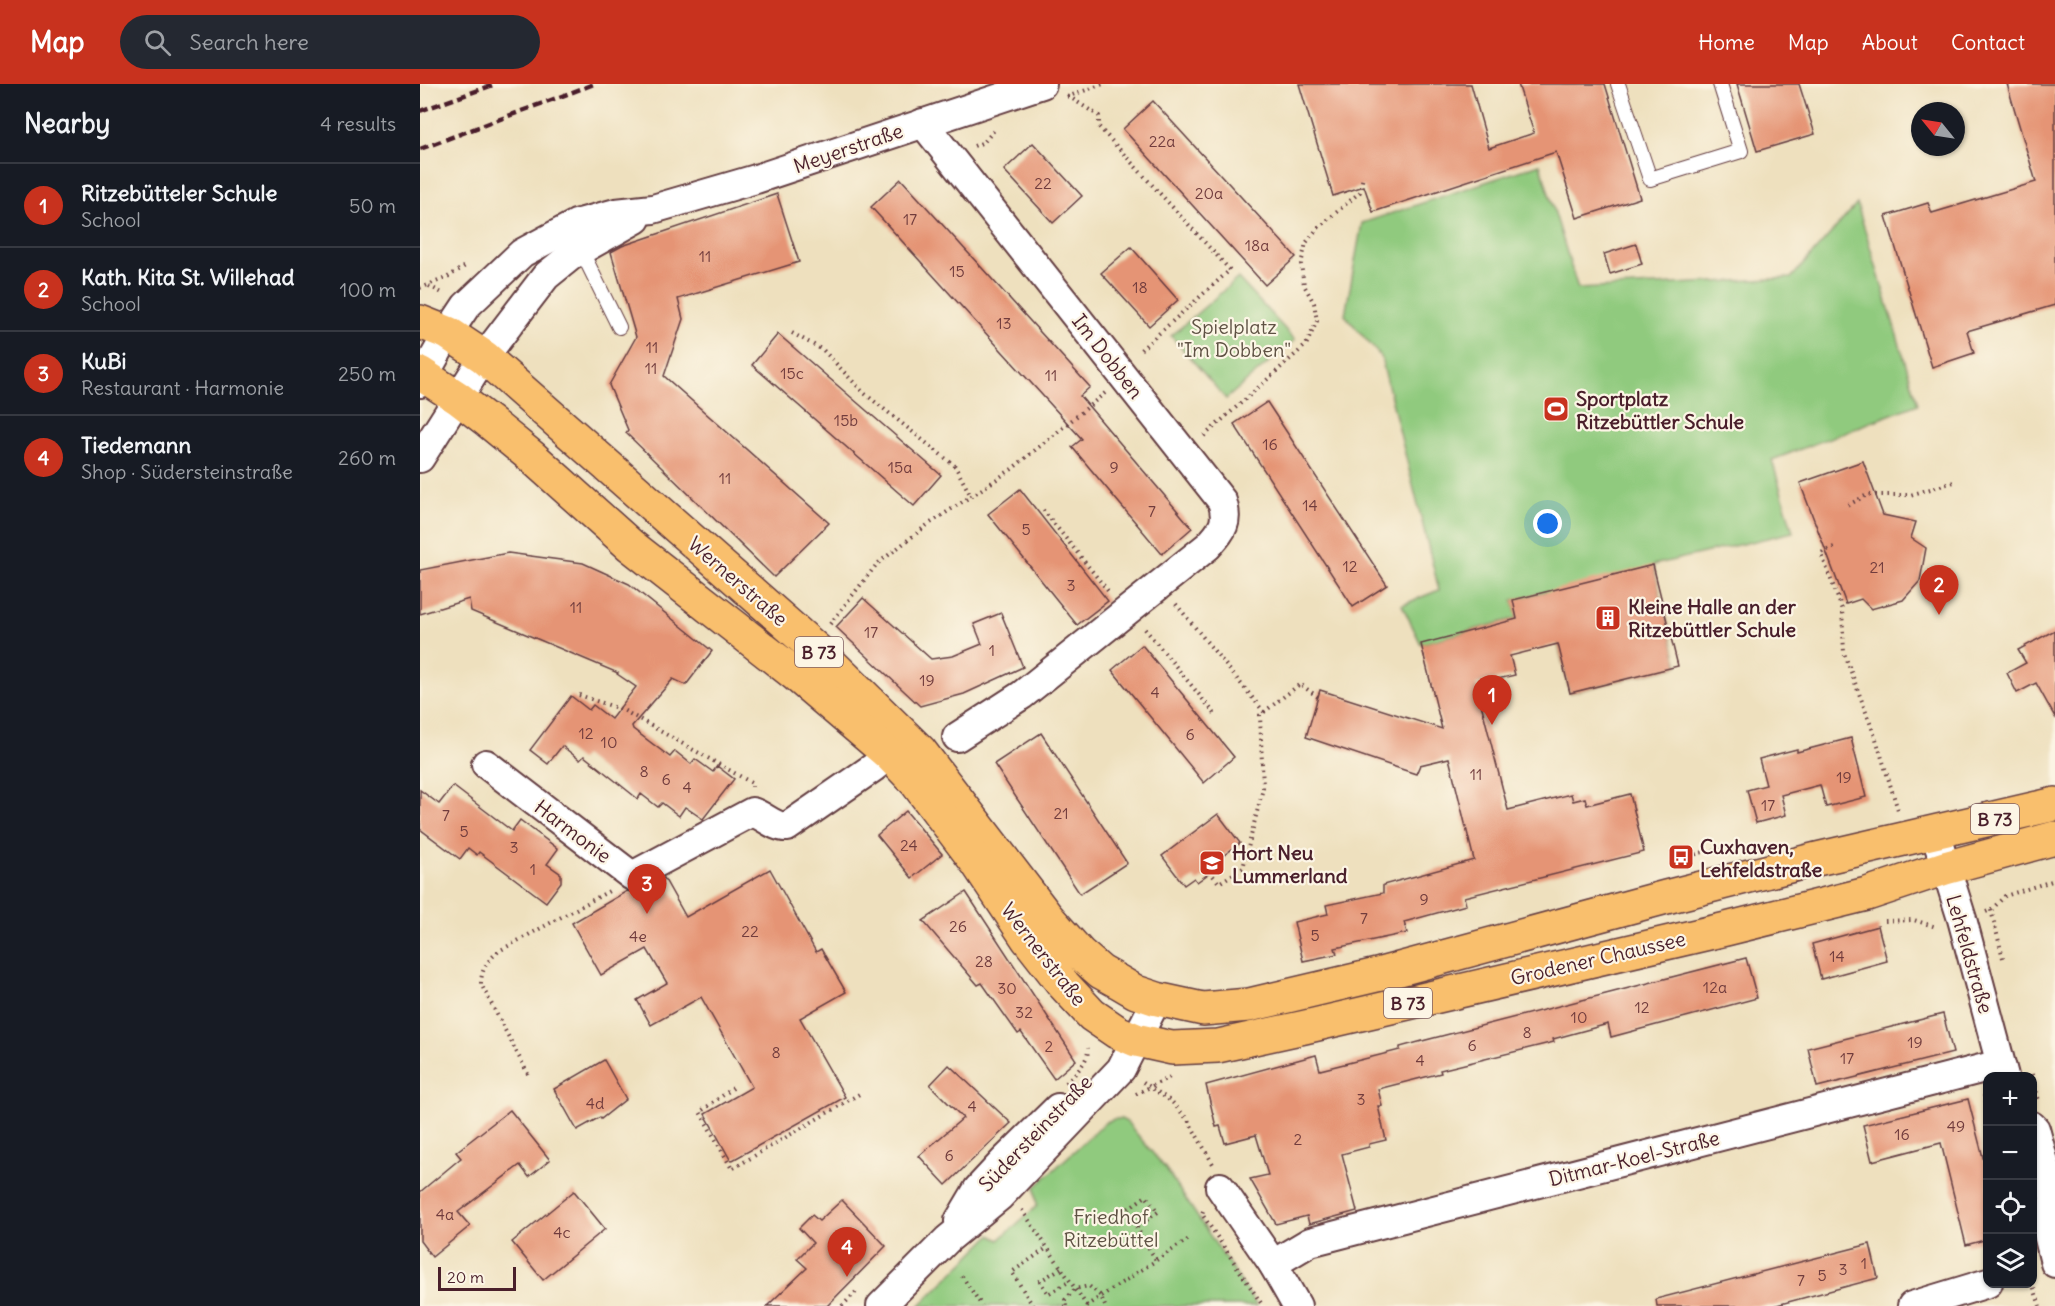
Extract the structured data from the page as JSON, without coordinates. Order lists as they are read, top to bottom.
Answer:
{
  "streets": {
    "main road": ["Wernerstraße", "B 73", "Grodener Chaussee"],
    "street": [
      "Meyerstraße",
      "Im Dobben",
      "Harmonie",
      "Lehfeldstraße",
      "Südersteinstraße",
      "Ditmar-Koel-Straße"
    ]
  },
  "crossings": [
    ["Meyerstraße", "Im Dobben"],
    ["Meyerstraße", "Wernerstraße"],
    ["Meyerstraße", "B 73"],
    ["Wernerstraße", "B 73"],
    ["Wernerstraße", "Grodener Chaussee"],
    ["Wernerstraße", "Südersteinstraße"],
    ["Lehfeldstraße", "Grodener Chaussee"],
    ["Lehfeldstraße", "Ditmar-Koel-Straße"],
    ["Grodener Chaussee", "Südersteinstraße"]
  ],
  "parks": ["Spielplatz \"Im Dobben\"", "Friedhof Ritzebüttel"],
  "places": {
    "sports": ["Sportplatz Ritzebüttler Schule"],
    "building": ["Kleine Halle an der Ritzebüttler Schule"],
    "bus stop": ["Cuxhaven, Lehfeldstraße"],
    "school or university": ["Hort Neu Lummerland"]
  },
  "house_numbers": [
    "22a",
    "22",
    "20a",
    "17",
    "18a",
    "11",
    "15",
    "18",
    "13",
    "11",
    "11",
    "15c",
    "11",
    "15b",
    "16",
    "15a",
    "9",
    "11",
    "14",
    "7",
    "5",
    "12",
    "21",
    "3",
    "11",
    "17",
    "1",
    "19",
    "4",
    "12",
    "6",
    "10",
    "8",
    "11",
    "19",
    "6",
    "4",
    "17",
    "21",
    "7",
    "5",
    "24",
    "3",
    "1",
    "9",
    "7",
    "26",
    "22",
    "5",
    "4e",
    "14",
    "28",
    "12a",
    "30",
    "12",
    "32",
    "10",
    "8",
    "19",
    "6",
    "2",
    "8",
    "17",
    "4",
    "3",
    "4d",
    "4",
    "49",
    "16",
    "2",
    "6",
    "4a",
    "4c",
    "1",
    "3",
    "5",
    "7"
  ],
  "scale_bar": "20 m",
  "north": "top left",
  "page": {
    "header": "Map",
    "search": "Search here",
    "nav": [
      "Home",
      "Map",
      "About",
      "Contact"
    ],
    "heading": ["Nearby", "4 results"],
    "list": [
      {
        "mark": "1",
        "name": "Ritzebütteler Schule",
        "note": "School",
        "value": "50 m"
      },
      {
        "mark": "2",
        "name": "Kath. Kita St. Willehad",
        "note": "School",
        "value": "100 m"
      },
      {
        "mark": "3",
        "name": "KuBi",
        "note": "Restaurant · Harmonie",
        "value": "250 m"
      },
      {
        "mark": "4",
        "name": "Tiedemann",
        "note": "Shop · Südersteinstraße",
        "value": "260 m"
      }
    ],
    "pins": [
      "2",
      "1",
      "3",
      "4"
    ],
    "map_buttons": ["+", "−"],
    "scale": "20 m"
  }
}
